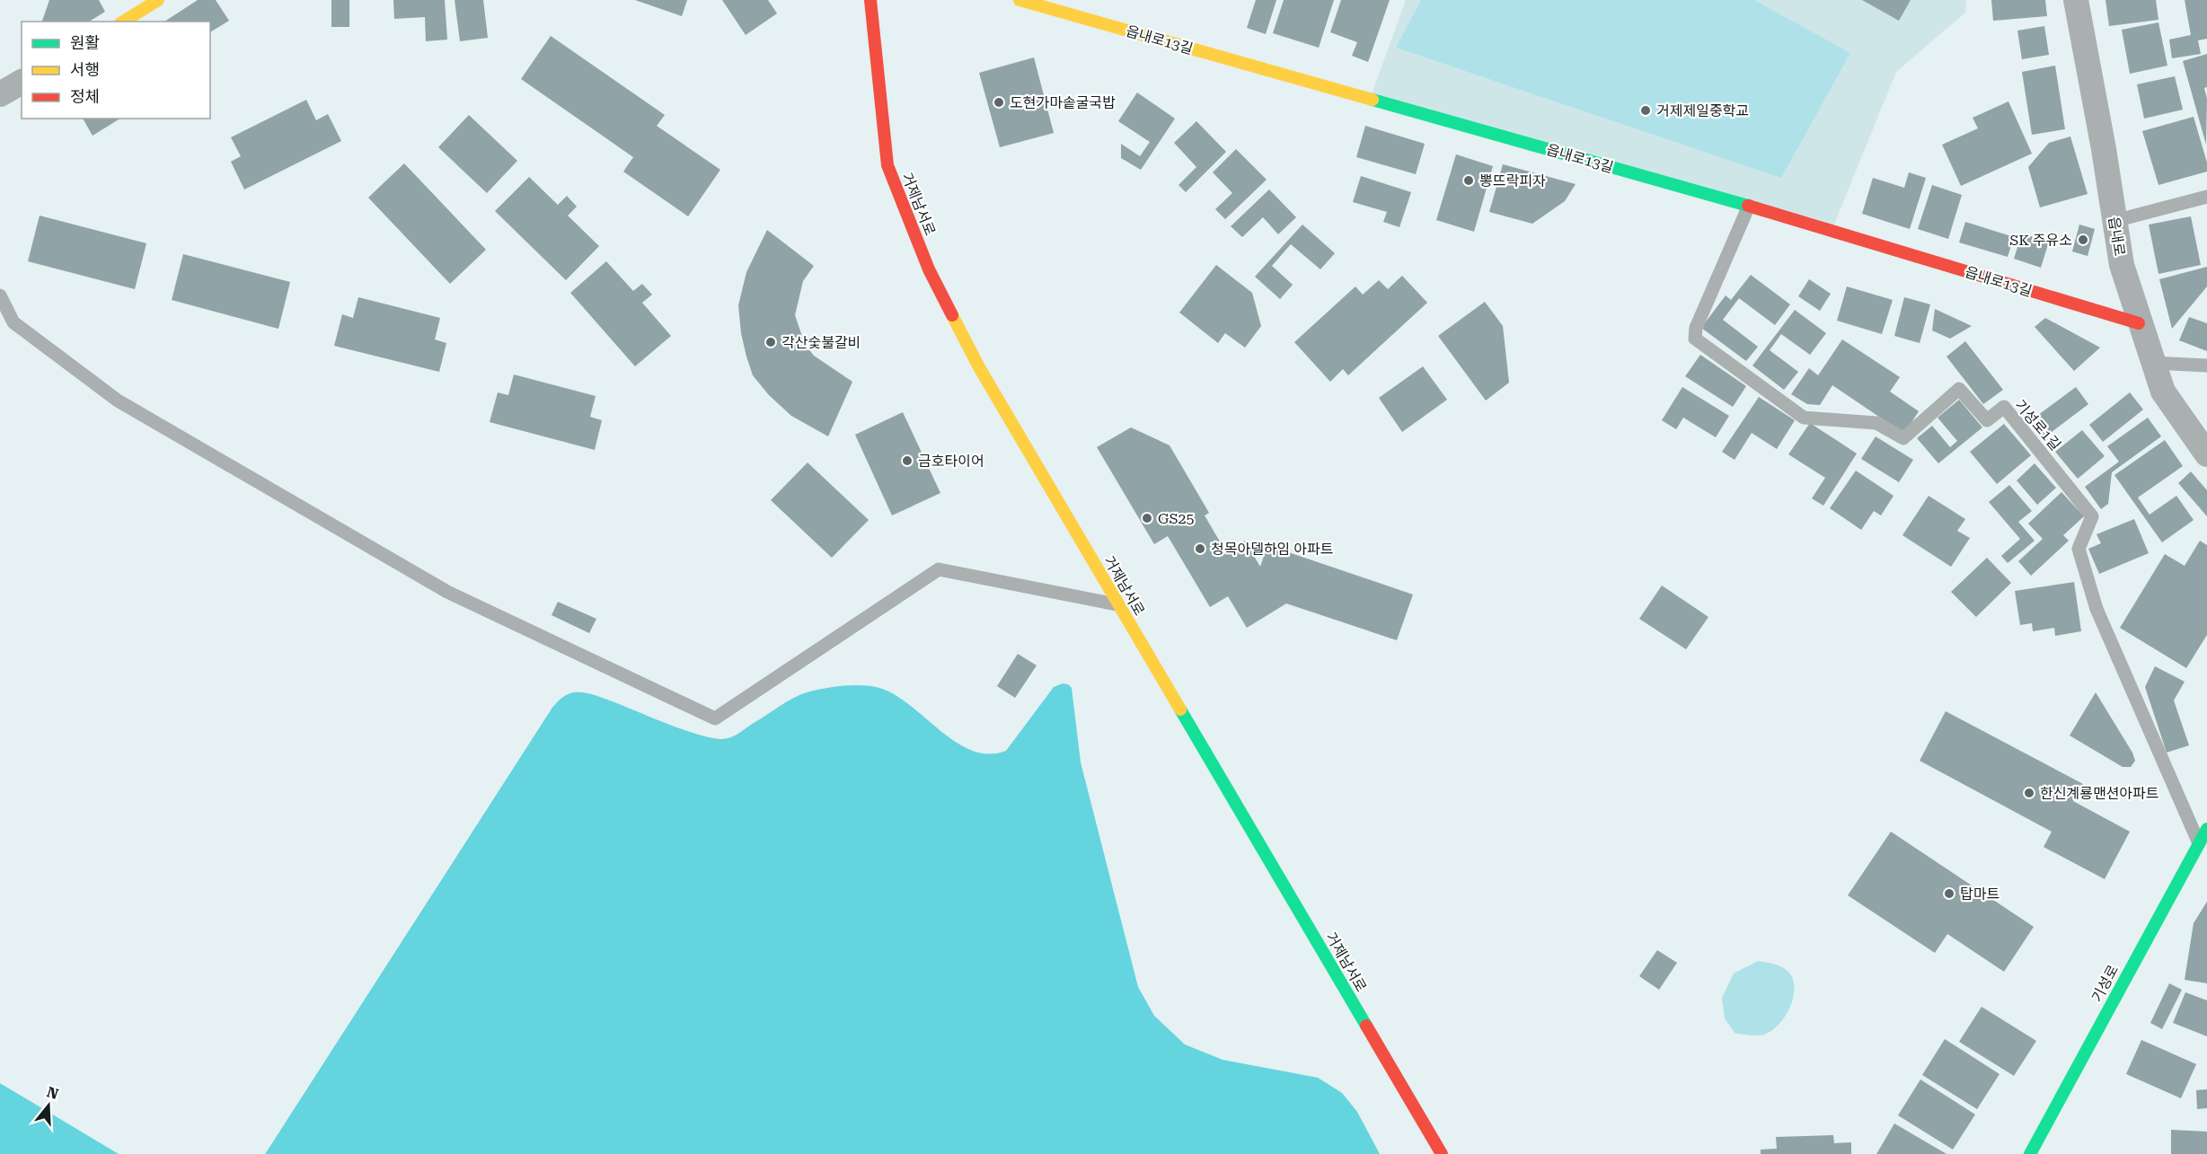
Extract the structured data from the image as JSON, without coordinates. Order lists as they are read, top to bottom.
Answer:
{
  "streets": {
    "street": [
      "읍내로13길",
      "거제남서로",
      "읍내로",
      "기성로"
    ],
    "lane": ["기성로1길"]
  },
  "crossings": [
    ["읍내로13길", "읍내로"],
    ["읍내로13길", "기성로1길"],
    ["기성로1길", "기성로"]
  ],
  "places": [
    "도현가마솥굴국밥",
    "거제제일중학교",
    "뽕뜨락피자",
    "SK 주유소",
    "각산숯불갈비",
    "금호타이어",
    "GS25",
    "청목아델하임 아파트",
    "한신계룡맨션아파트",
    "탑마트"
  ],
  "legend": ["원활", "서행", "정체"],
  "north": "top"
}
